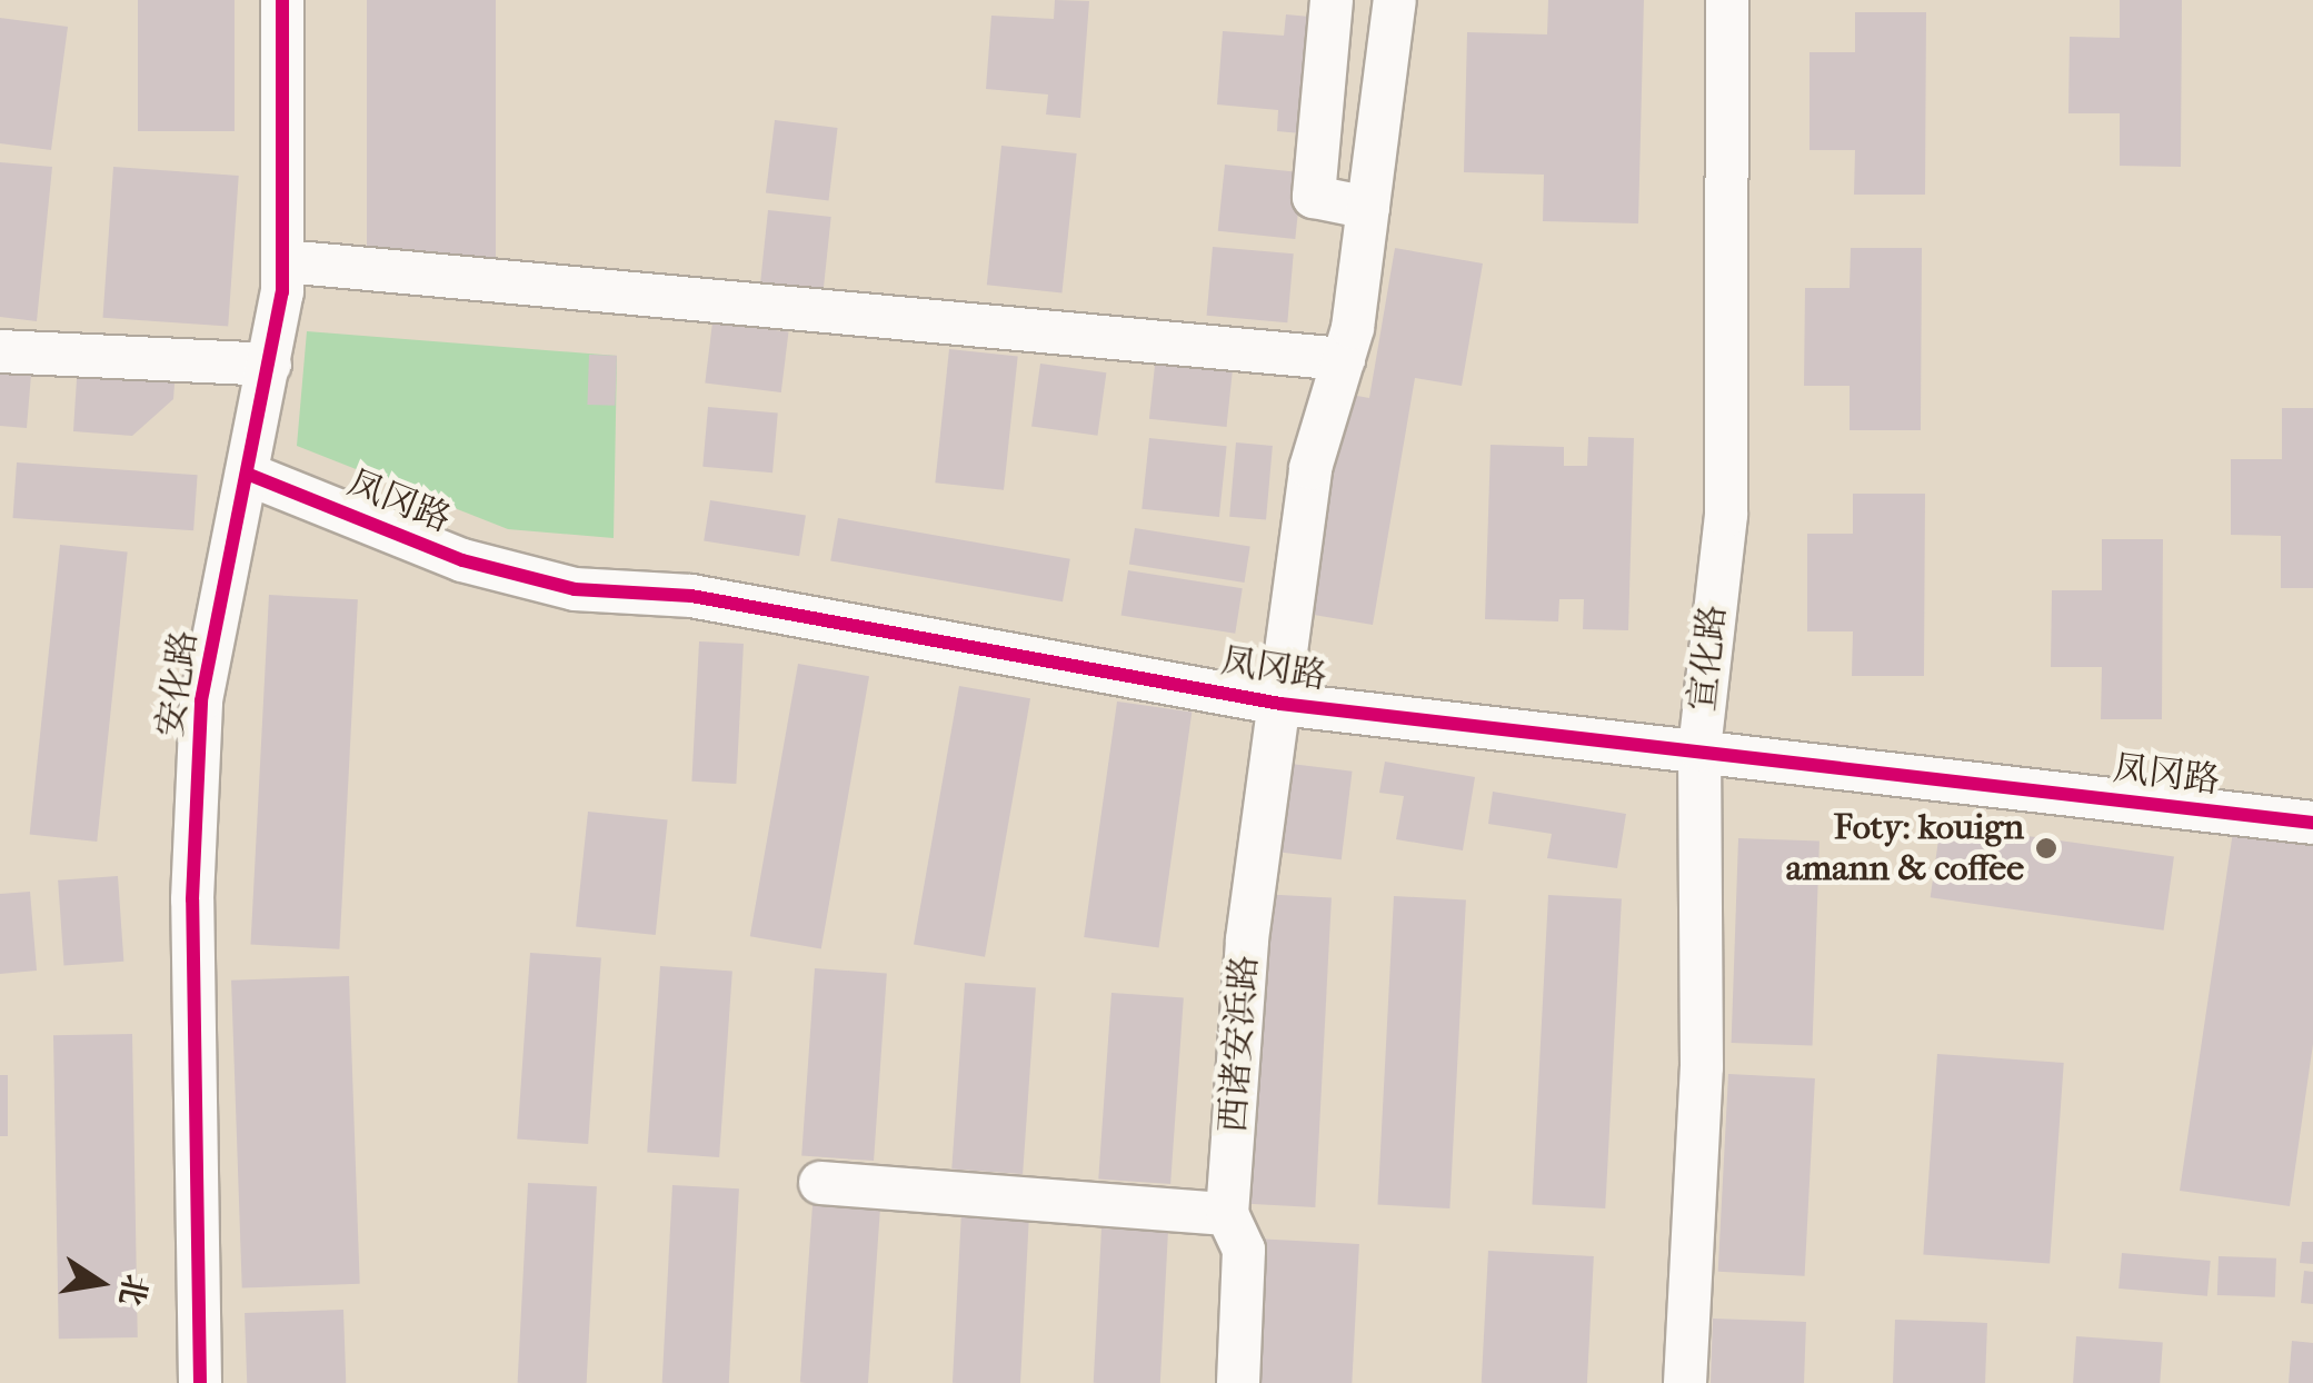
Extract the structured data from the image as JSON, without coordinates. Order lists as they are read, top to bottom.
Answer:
{
  "streets": {
    "street": [
      "凤冈路",
      "宣化路",
      "安化路",
      "西诸安浜路"
    ]
  },
  "crossings": [
    ["凤冈路", "宣化路"],
    ["凤冈路", "安化路"],
    ["凤冈路", "西诸安浜路"]
  ],
  "places": ["Foty: kouign amann & coffee"],
  "north": "right"
}
